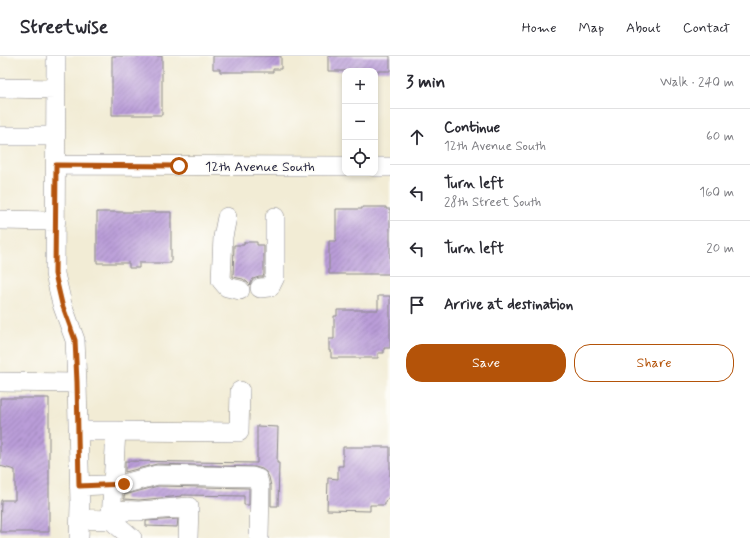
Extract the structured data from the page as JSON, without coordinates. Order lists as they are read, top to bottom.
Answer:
{
  "streets": {
    "street": ["12th Avenue South"]
  },
  "page": {
    "header": "Streetwise",
    "nav": [
      "Home",
      "Map",
      "About",
      "Contact"
    ],
    "heading": ["3 min", "Walk · 240 m"],
    "map_buttons": ["+", "−"],
    "list": [
      ["Continue", "12th Avenue South", "60 m"],
      ["Turn left", "28th Street South", "160 m"],
      ["Turn left", "20 m"],
      "Arrive at destination"
    ],
    "buttons": ["Save", "Share"]
  }
}
